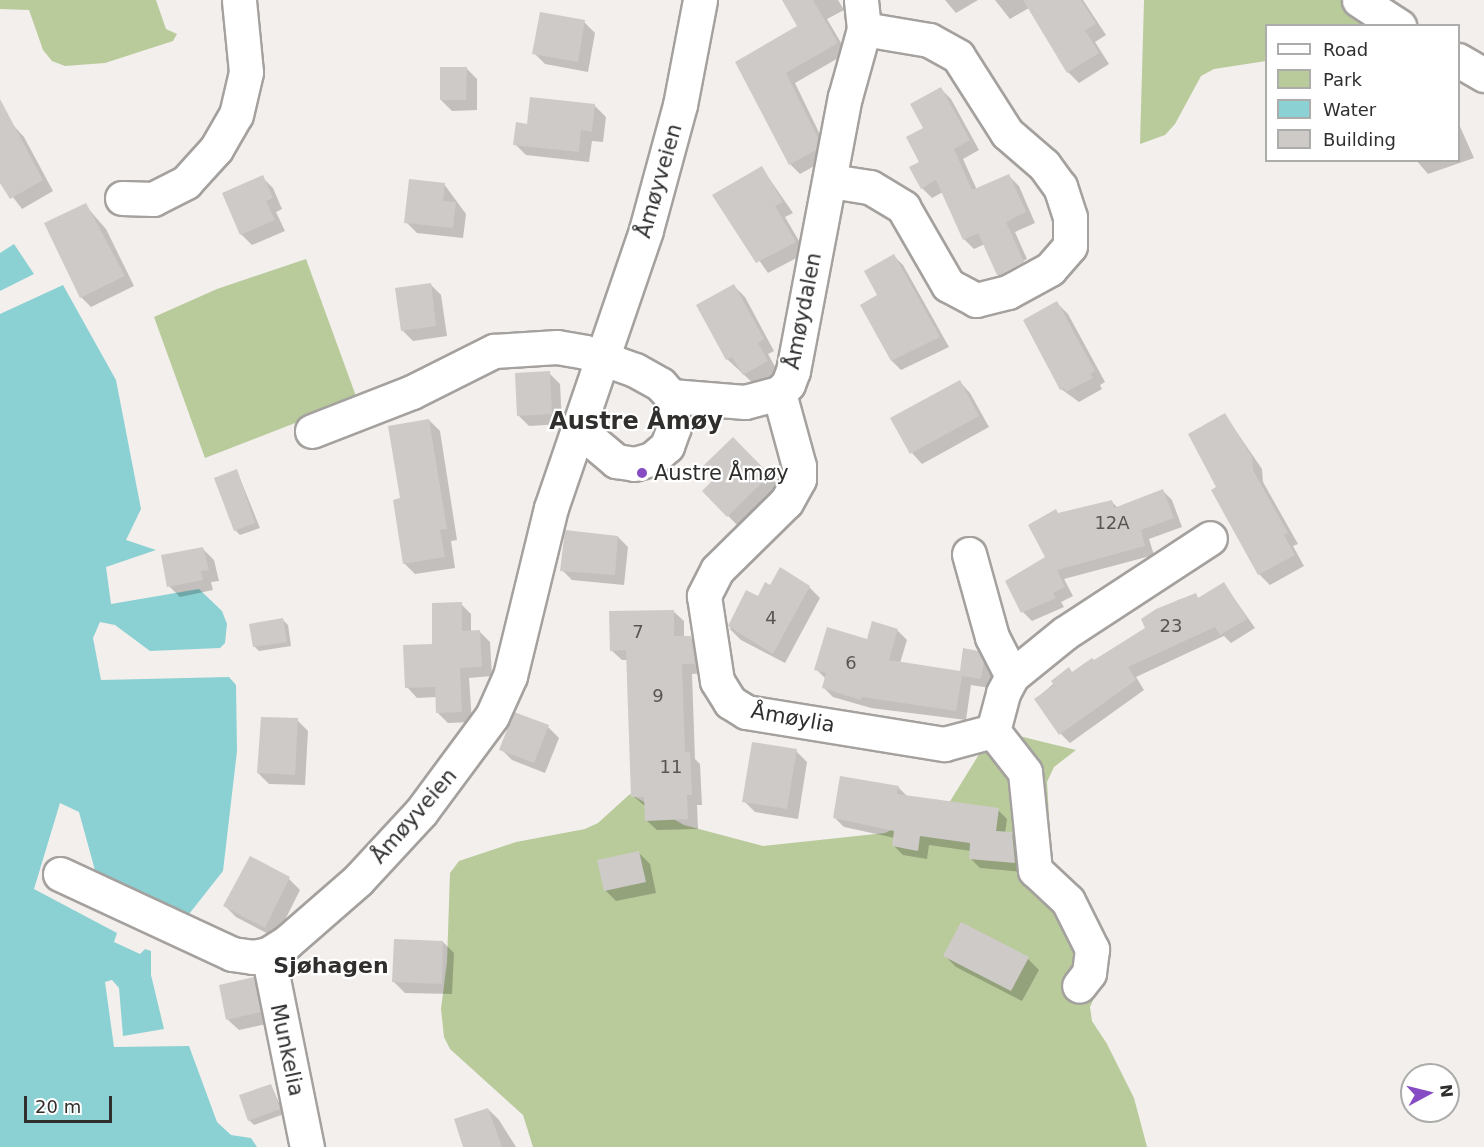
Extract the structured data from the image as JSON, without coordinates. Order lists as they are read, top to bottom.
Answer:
{
  "streets": {
    "street": [
      "Åmøyveien",
      "Åmøydalen",
      "Åmøylia",
      "Munkelia"
    ]
  },
  "crossings": [
    ["Åmøyveien", "Åmøydalen"],
    ["Åmøyveien", "Munkelia"],
    ["Åmøydalen", "Åmøylia"]
  ],
  "districts": ["Austre Åmøy", "Sjøhagen"],
  "places": ["Austre Åmøy"],
  "house_numbers": [
    "12A",
    "4",
    "23",
    "7",
    "6",
    "9",
    "11"
  ],
  "legend": [
    "Road",
    "Park",
    "Water",
    "Building"
  ],
  "scale_bar": "20 m",
  "north": "right"
}
